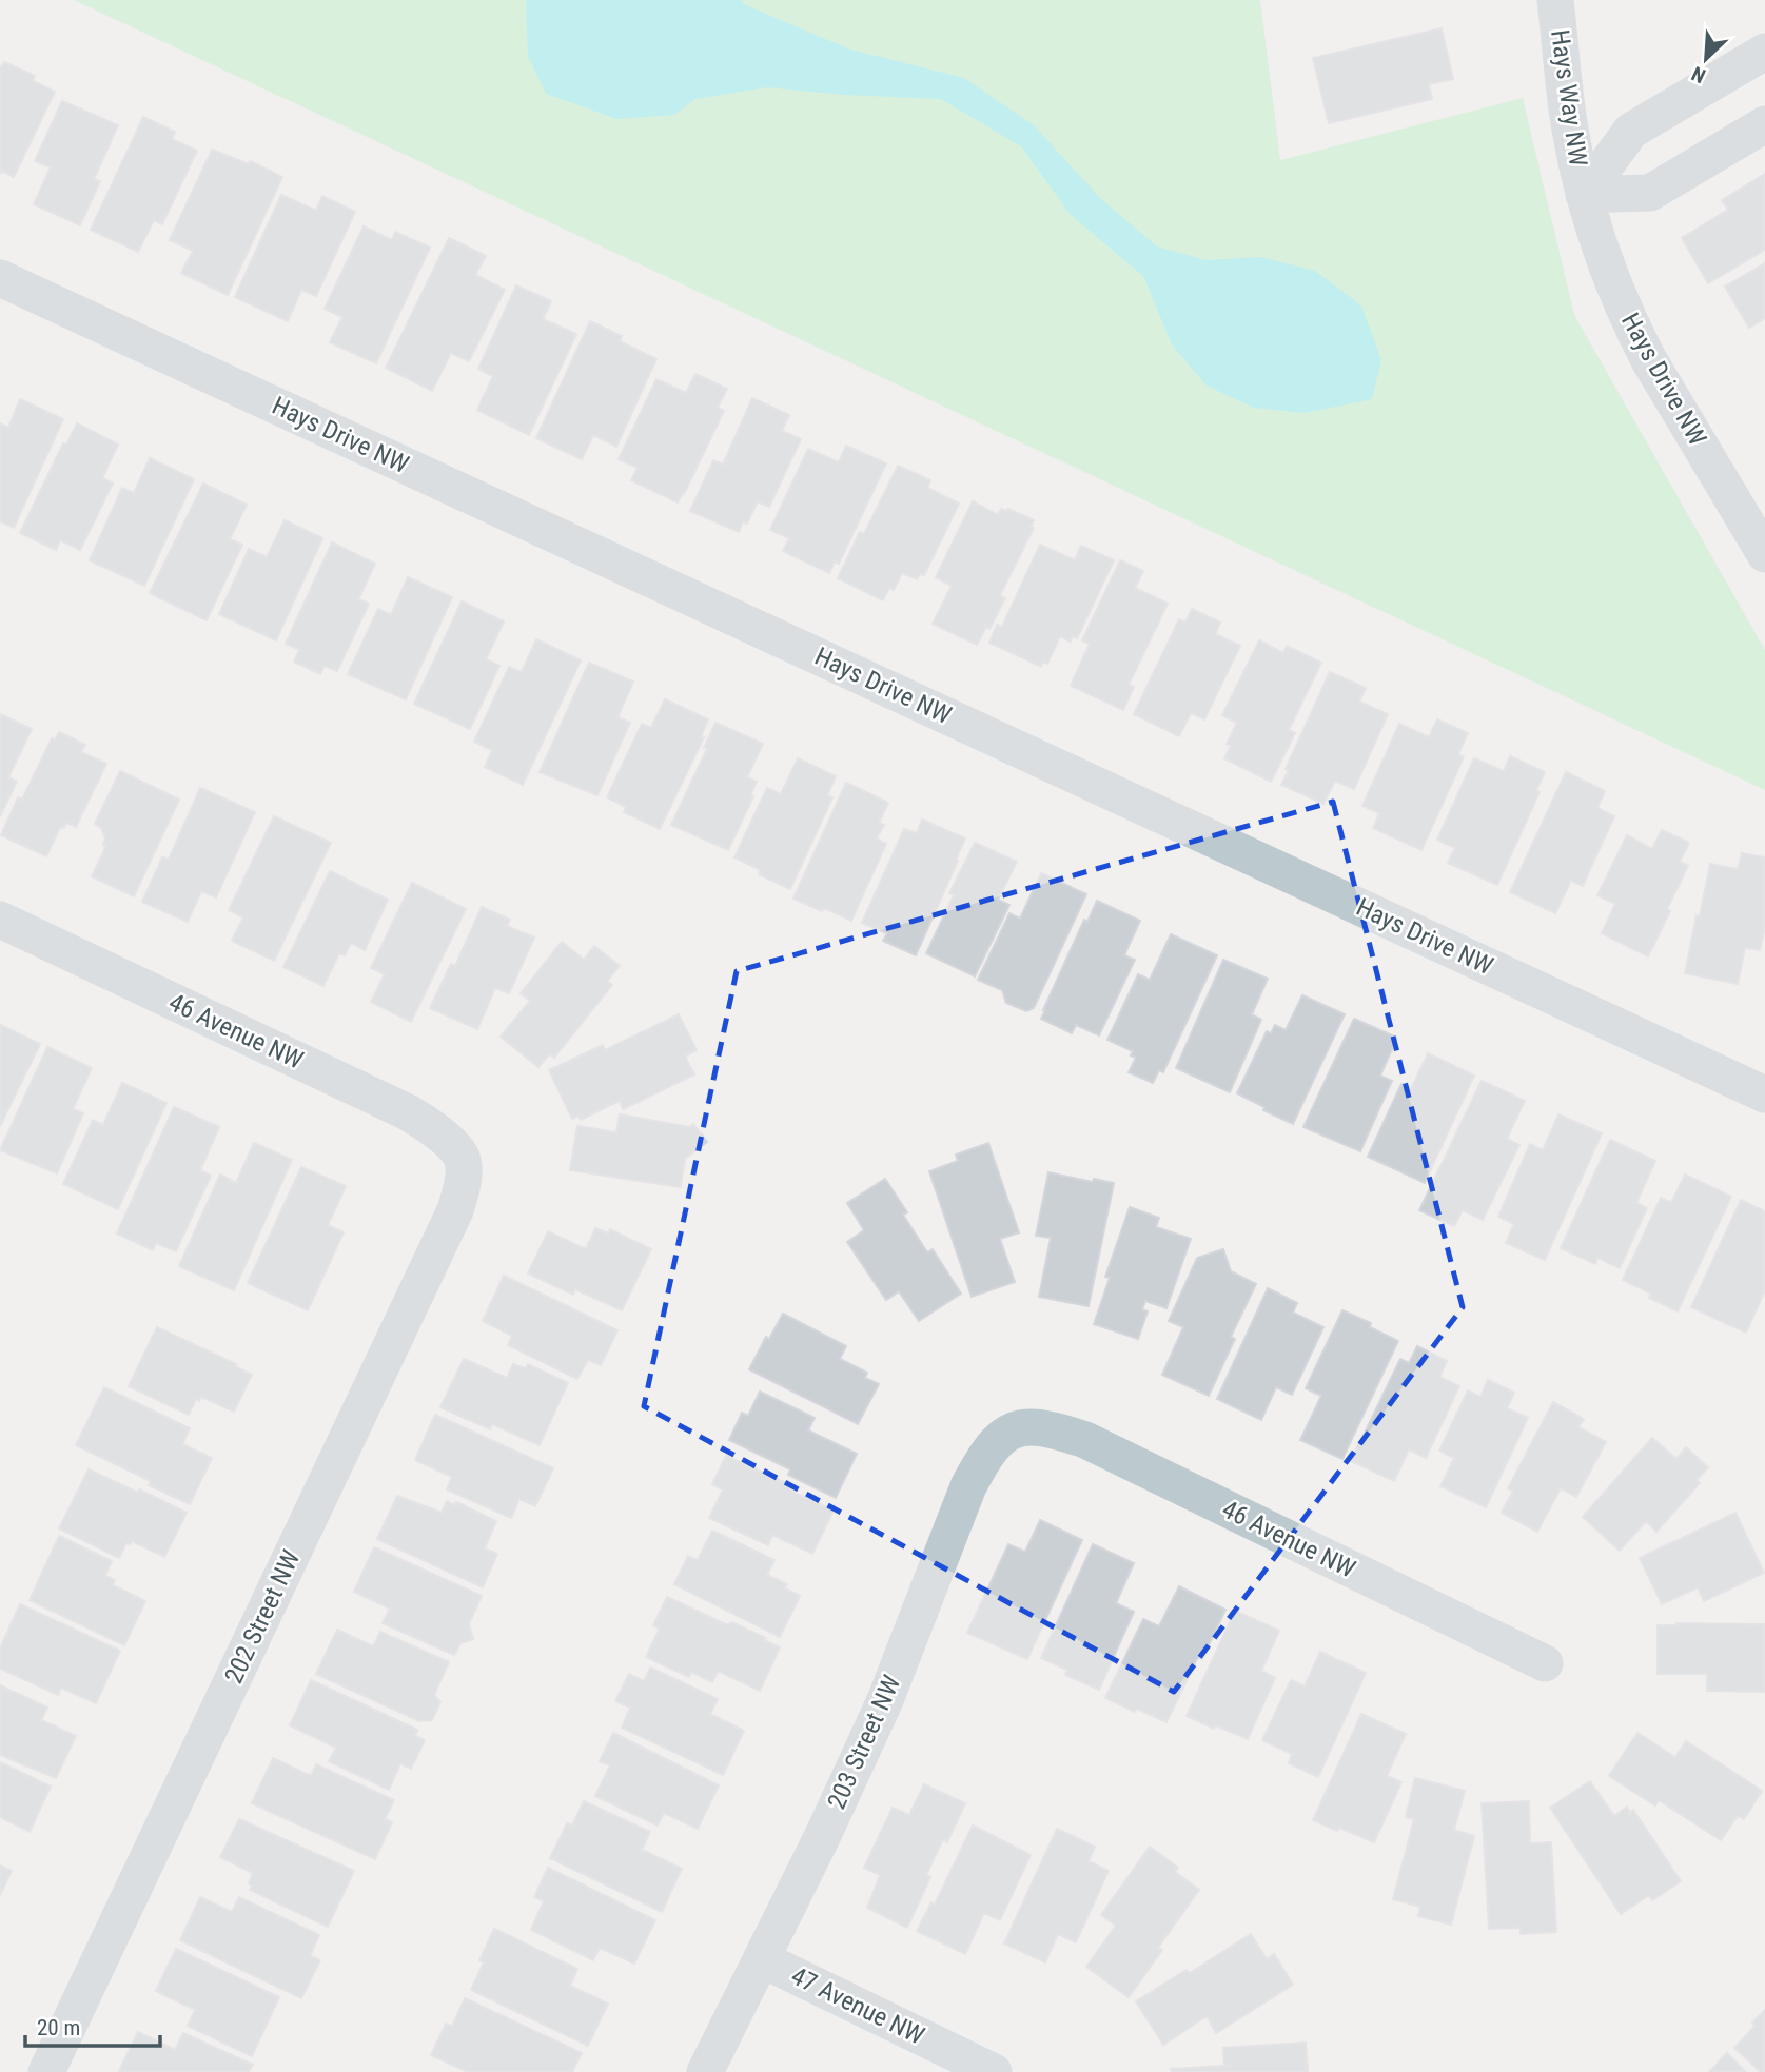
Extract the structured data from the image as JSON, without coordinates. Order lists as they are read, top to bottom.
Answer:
{
  "streets": {
    "street": [
      "Hays Way NW",
      "Hays Drive NW",
      "46 Avenue NW",
      "202 Street NW",
      "203 Street NW",
      "47 Avenue NW"
    ]
  },
  "crossings": [
    ["Hays Way NW", "Hays Drive NW"],
    ["46 Avenue NW", "202 Street NW"],
    ["46 Avenue NW", "203 Street NW"],
    ["203 Street NW", "47 Avenue NW"]
  ],
  "scale_bar": "20 m",
  "north": "bottom left"
}
